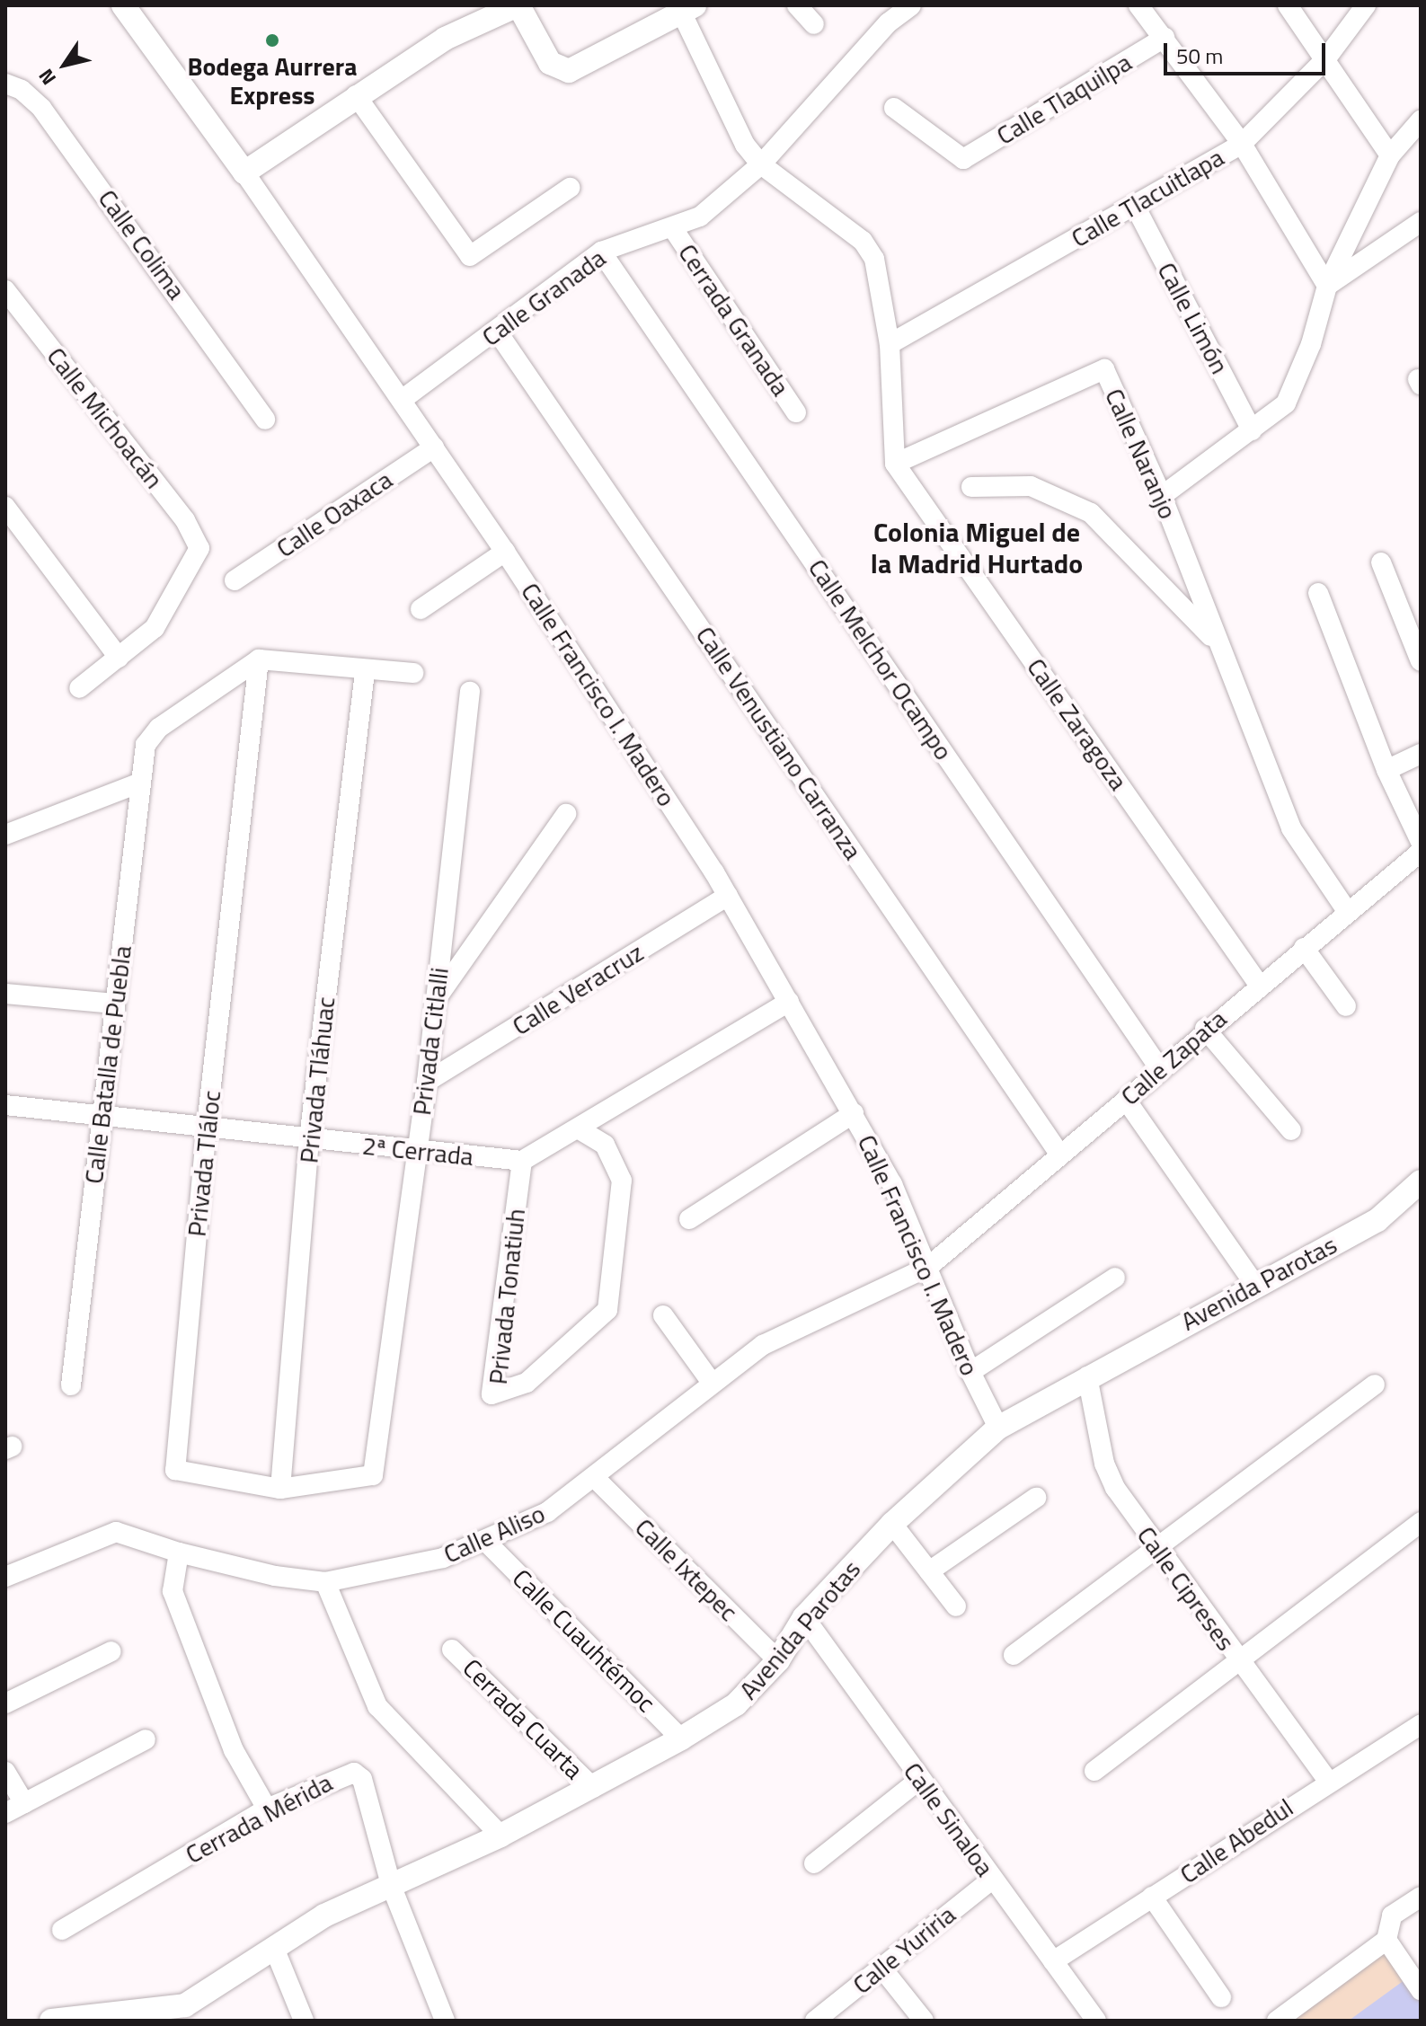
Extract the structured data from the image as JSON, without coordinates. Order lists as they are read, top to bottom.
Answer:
{
  "streets": {
    "street": [
      "Calle Tlaquilpa",
      "Calle Tlacuitlapa",
      "Calle Colima",
      "Calle Granada",
      "Calle Limón",
      "Cerrada Granada",
      "Calle Michoacán",
      "Calle Naranjo",
      "Calle Oaxaca",
      "Calle Melchor Ocampo",
      "Calle Francisco I. Madero",
      "Calle Zaragoza",
      "Calle Venustiano Carranza",
      "Calle Veracruz",
      "Privada Citlalli",
      "Calle Zapata",
      "Calle Batalla de Puebla",
      "Privada Tláhuac",
      "2ª Cerrada",
      "Privada Tláloc",
      "Avenida Parotas",
      "Privada Tonatiuh",
      "Calle Aliso",
      "Calle Ixtepec",
      "Calle Cipreses",
      "Calle Cuauhtémoc",
      "Cerrada Cuarta",
      "Cerrada Mérida",
      "Calle Sinaloa",
      "Calle Abedul",
      "Calle Yuriria"
    ]
  },
  "crossings": [
    ["Calle Tlacuitlapa", "Calle Limón"],
    ["Calle Granada", "Cerrada Granada"],
    ["Calle Granada", "Calle Melchor Ocampo"],
    ["Calle Granada", "Calle Francisco I. Madero"],
    ["Calle Granada", "Calle Venustiano Carranza"],
    ["Calle Naranjo", "Calle Zaragoza"],
    ["Calle Naranjo", "Calle Zapata"],
    ["Calle Oaxaca", "Calle Francisco I. Madero"],
    ["Calle Melchor Ocampo", "Calle Zapata"],
    ["Calle Francisco I. Madero", "Calle Veracruz"],
    ["Calle Francisco I. Madero", "Calle Zapata"],
    ["Calle Francisco I. Madero", "Avenida Parotas"],
    ["Calle Francisco I. Madero", "Calle Aliso"],
    ["Calle Zaragoza", "Calle Zapata"],
    ["Calle Venustiano Carranza", "Calle Zapata"],
    ["Calle Veracruz", "Privada Citlalli"],
    ["Privada Citlalli", "2ª Cerrada"],
    ["Privada Citlalli", "Privada Tláloc"],
    ["Calle Zapata", "Calle Aliso"],
    ["Calle Batalla de Puebla", "2ª Cerrada"],
    ["Calle Batalla de Puebla", "Privada Tláloc"],
    ["Privada Tláhuac", "2ª Cerrada"],
    ["Privada Tláhuac", "Privada Tláloc"],
    ["2ª Cerrada", "Privada Tláloc"],
    ["2ª Cerrada", "Privada Tonatiuh"],
    ["Avenida Parotas", "Calle Ixtepec"],
    ["Avenida Parotas", "Calle Cipreses"],
    ["Avenida Parotas", "Calle Cuauhtémoc"],
    ["Avenida Parotas", "Cerrada Cuarta"],
    ["Avenida Parotas", "Cerrada Mérida"],
    ["Avenida Parotas", "Calle Sinaloa"],
    ["Calle Aliso", "Calle Ixtepec"],
    ["Calle Aliso", "Calle Cuauhtémoc"],
    ["Calle Cipreses", "Calle Abedul"],
    ["Calle Sinaloa", "Calle Abedul"],
    ["Calle Sinaloa", "Calle Yuriria"]
  ],
  "districts": ["Colonia Miguel de la Madrid Hurtado"],
  "places": ["Bodega Aurrera Express"],
  "scale_bar": "50 m",
  "north": "bottom left"
}
